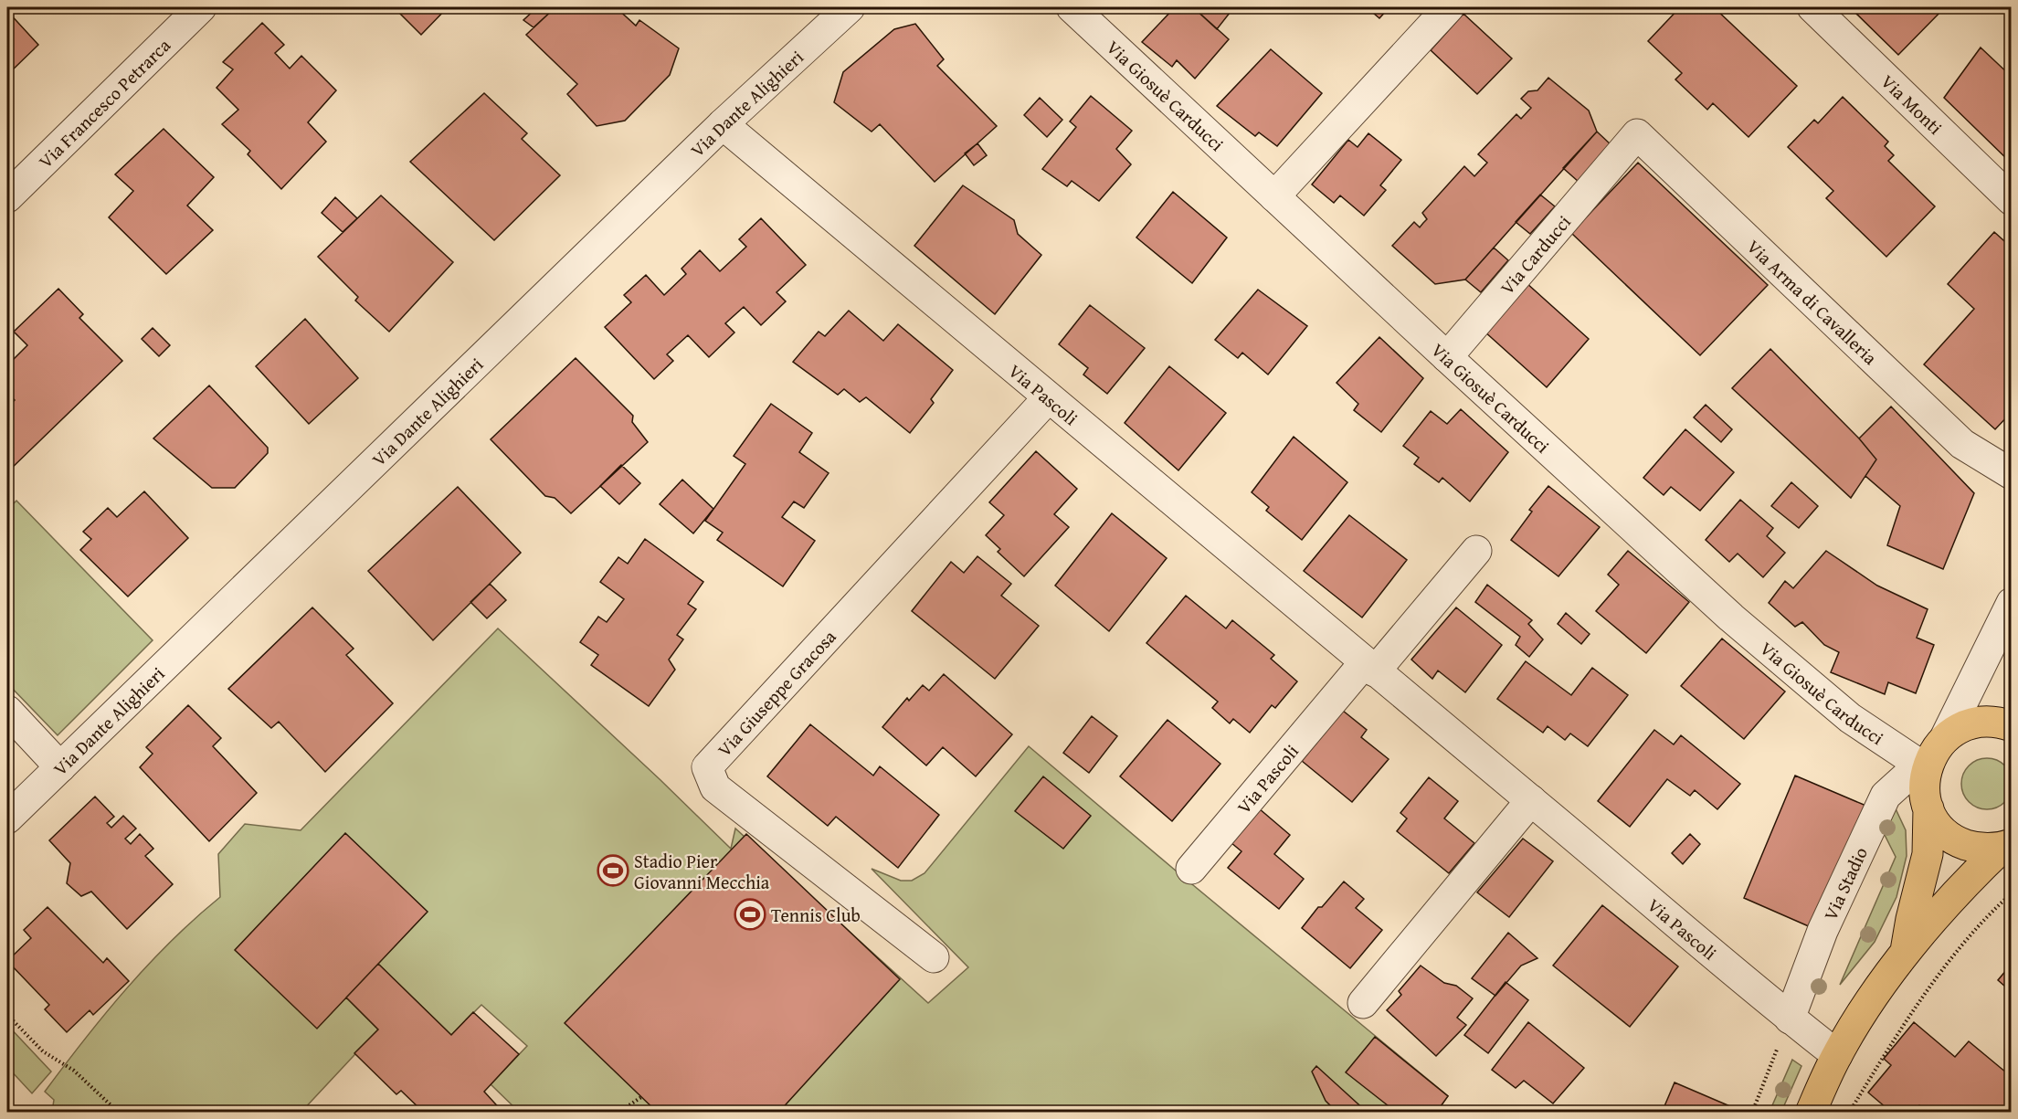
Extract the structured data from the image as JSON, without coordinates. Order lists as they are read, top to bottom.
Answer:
{
  "streets": {
    "street": [
      "Via Giosuè Carducci",
      "Via Francesco Petrarca",
      "Via Dante Alighieri",
      "Via Monti",
      "Via Carducci",
      "Via Arma di Cavalleria",
      "Via Pascoli",
      "Via Giuseppe Gracosa",
      "Via Stadio"
    ]
  },
  "crossings": [
    ["Via Giosuè Carducci", "Via Carducci"],
    ["Via Giosuè Carducci", "Via Stadio"],
    ["Via Dante Alighieri", "Via Pascoli"],
    ["Via Carducci", "Via Arma di Cavalleria"],
    ["Via Pascoli", "Via Giuseppe Gracosa"],
    ["Via Pascoli", "Via Stadio"]
  ],
  "places": {
    "sports": ["Stadio Pier Giovanni Mecchia", "Tennis Club"]
  }
}
